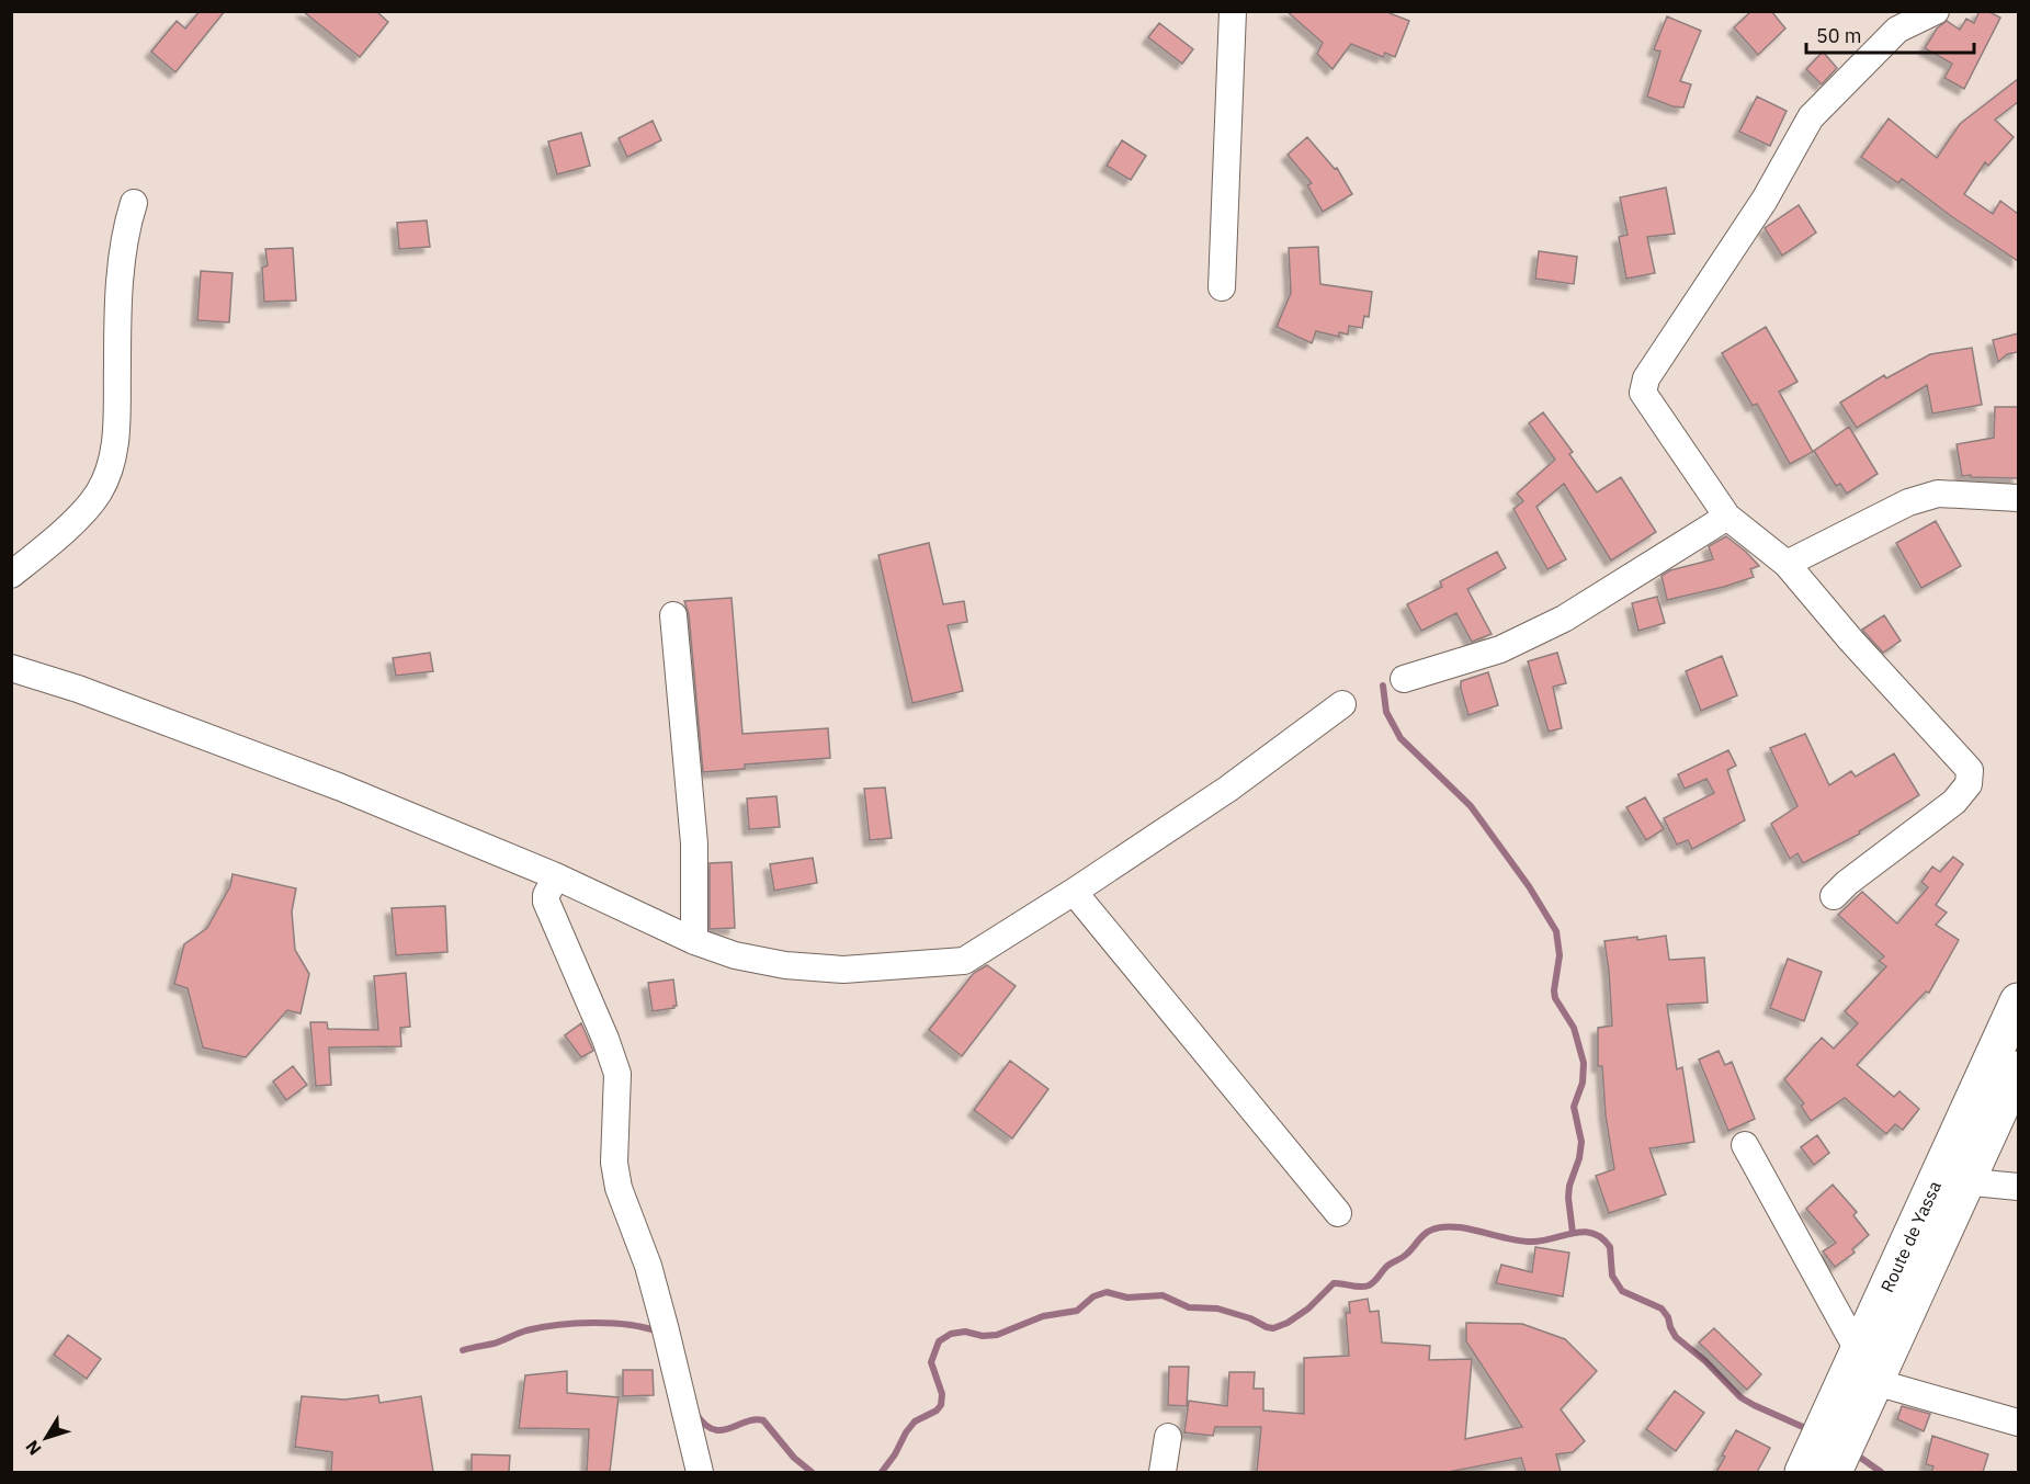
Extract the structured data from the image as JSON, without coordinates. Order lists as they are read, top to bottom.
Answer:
{
  "streets": {
    "main road": ["Route de Yassa"]
  },
  "scale_bar": "50 m",
  "north": "bottom left"
}
